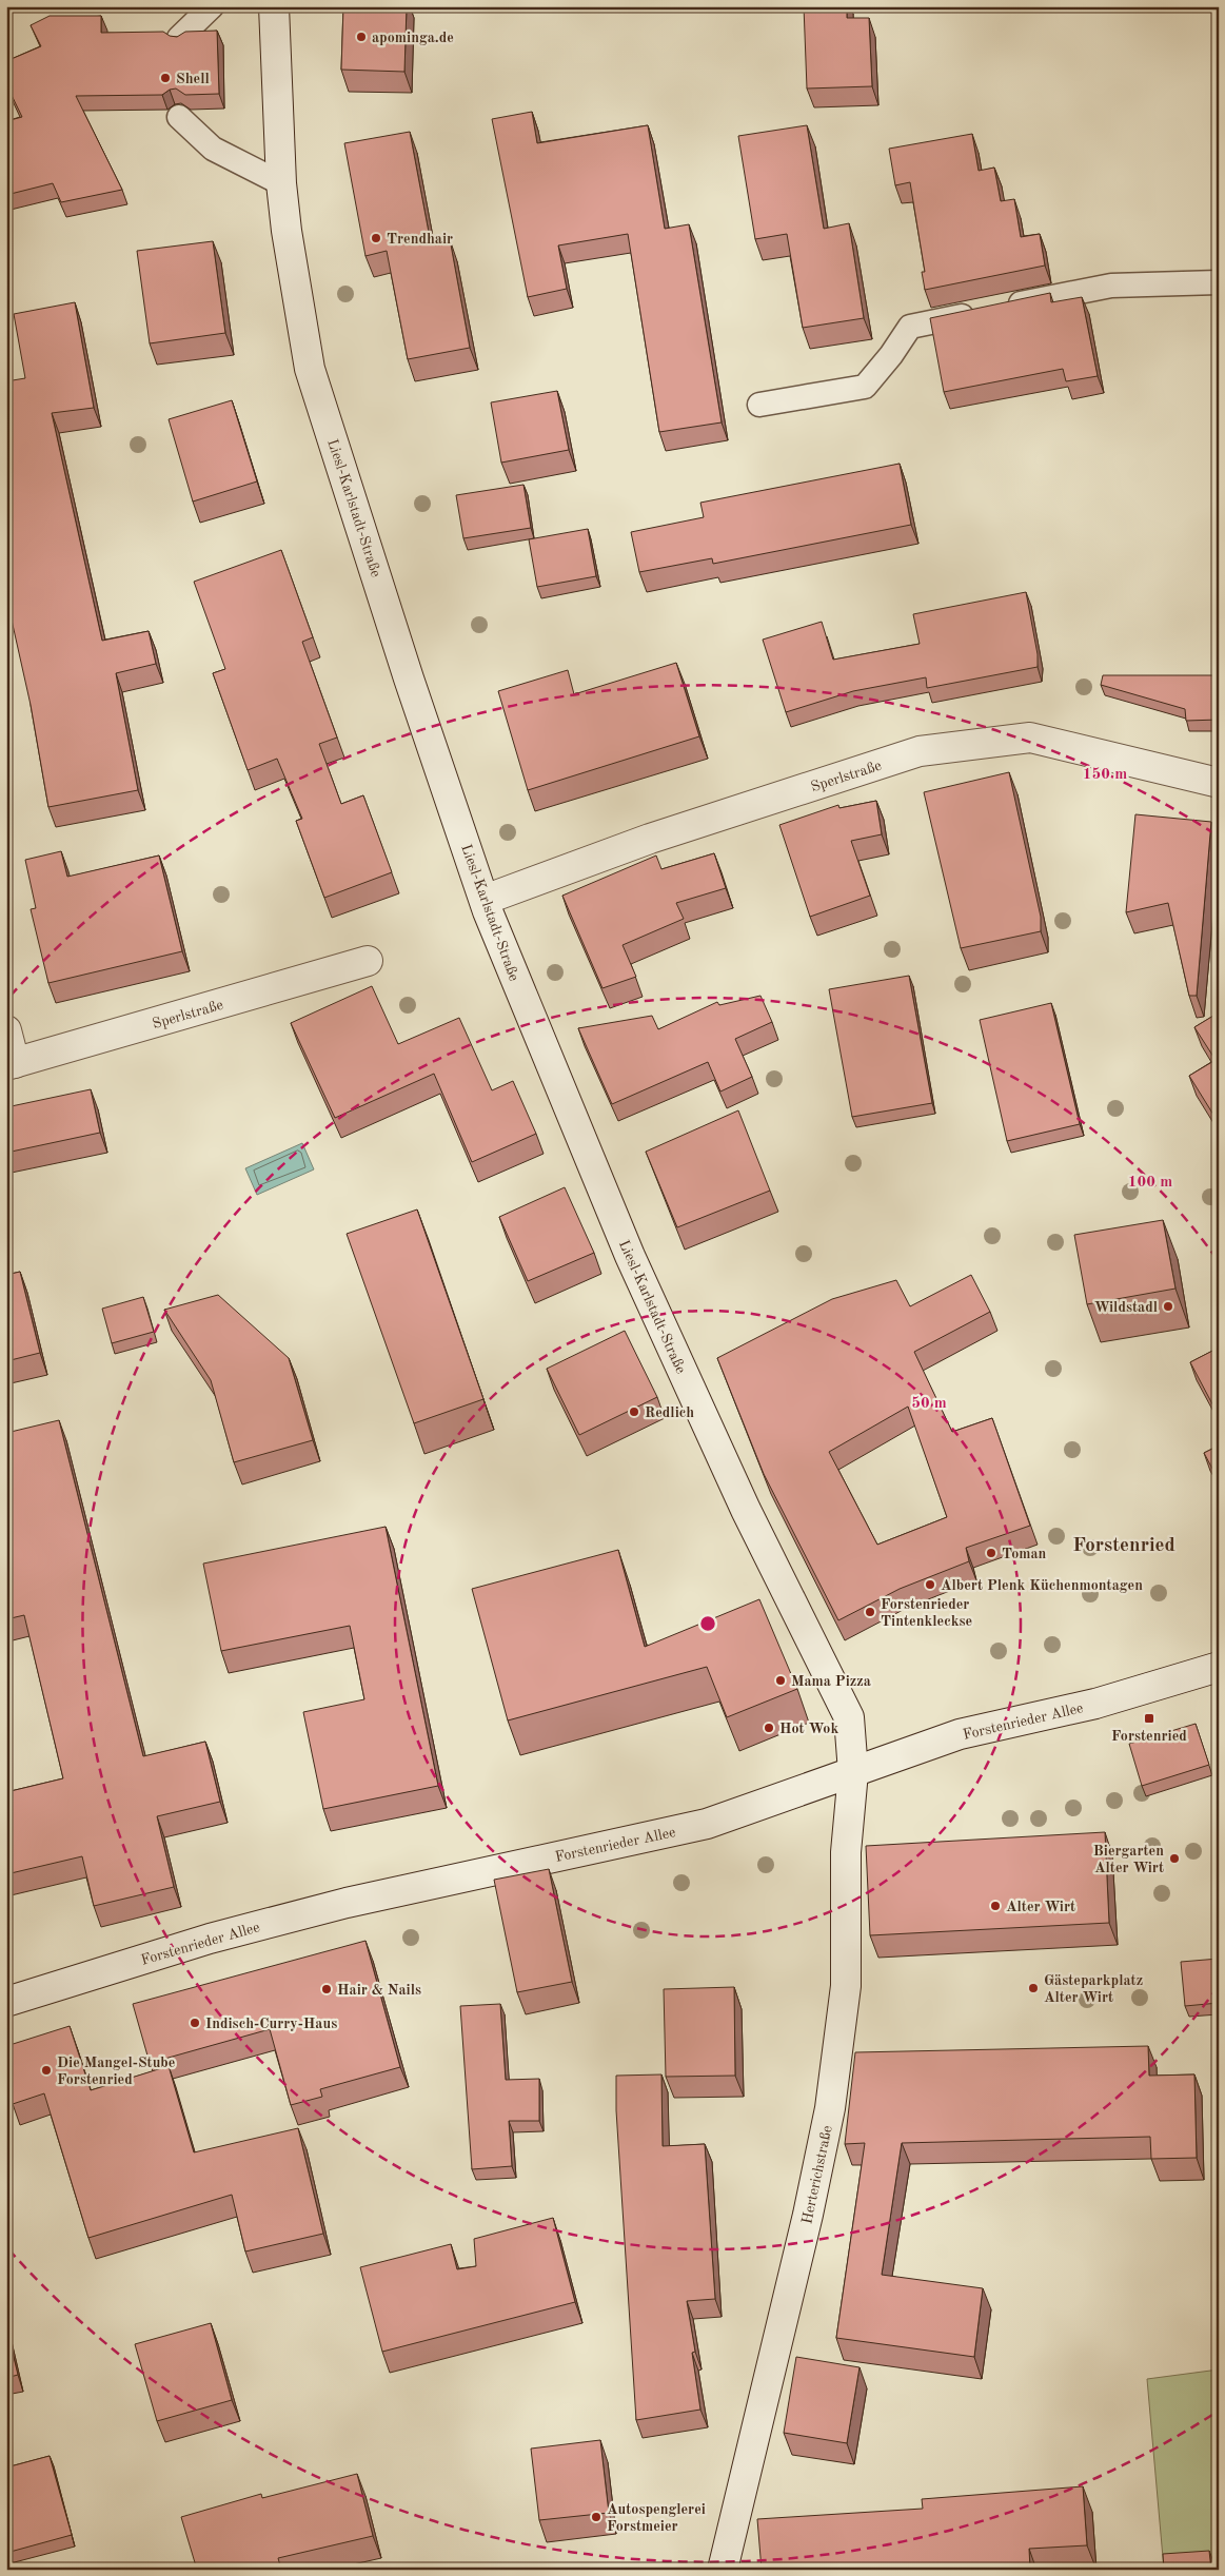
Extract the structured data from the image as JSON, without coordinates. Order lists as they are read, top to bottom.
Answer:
{
  "streets": {
    "main road": [
      "Liesl-Karlstadt-Straße",
      "Sperlstraße",
      "Forstenrieder Allee",
      "Herterichstraße"
    ]
  },
  "crossings": [
    ["Liesl-Karlstadt-Straße", "Sperlstraße"],
    ["Liesl-Karlstadt-Straße", "Forstenrieder Allee"],
    ["Liesl-Karlstadt-Straße", "Herterichstraße"],
    ["Forstenrieder Allee", "Herterichstraße"]
  ],
  "districts": ["Forstenried"],
  "places": {
    "other": [
      "apominga.de",
      "Shell",
      "Trendhair",
      "Wildstadl",
      "Redlich",
      "Toman",
      "Albert Plenk Küchenmontagen",
      "Forstenrieder Tintenkleckse",
      "Mama Pizza",
      "Hot Wok",
      "Biergarten Alter Wirt",
      "Alter Wirt",
      "Gästeparkplatz Alter Wirt",
      "Hair & Nails",
      "Indisch-Curry-Haus",
      "Die Mangel-Stube Forstenried",
      "Autospenglerei Forstmeier"
    ],
    "transit": ["Forstenried"]
  },
  "rings": ["150 m", "100 m", "50 m"]
}
